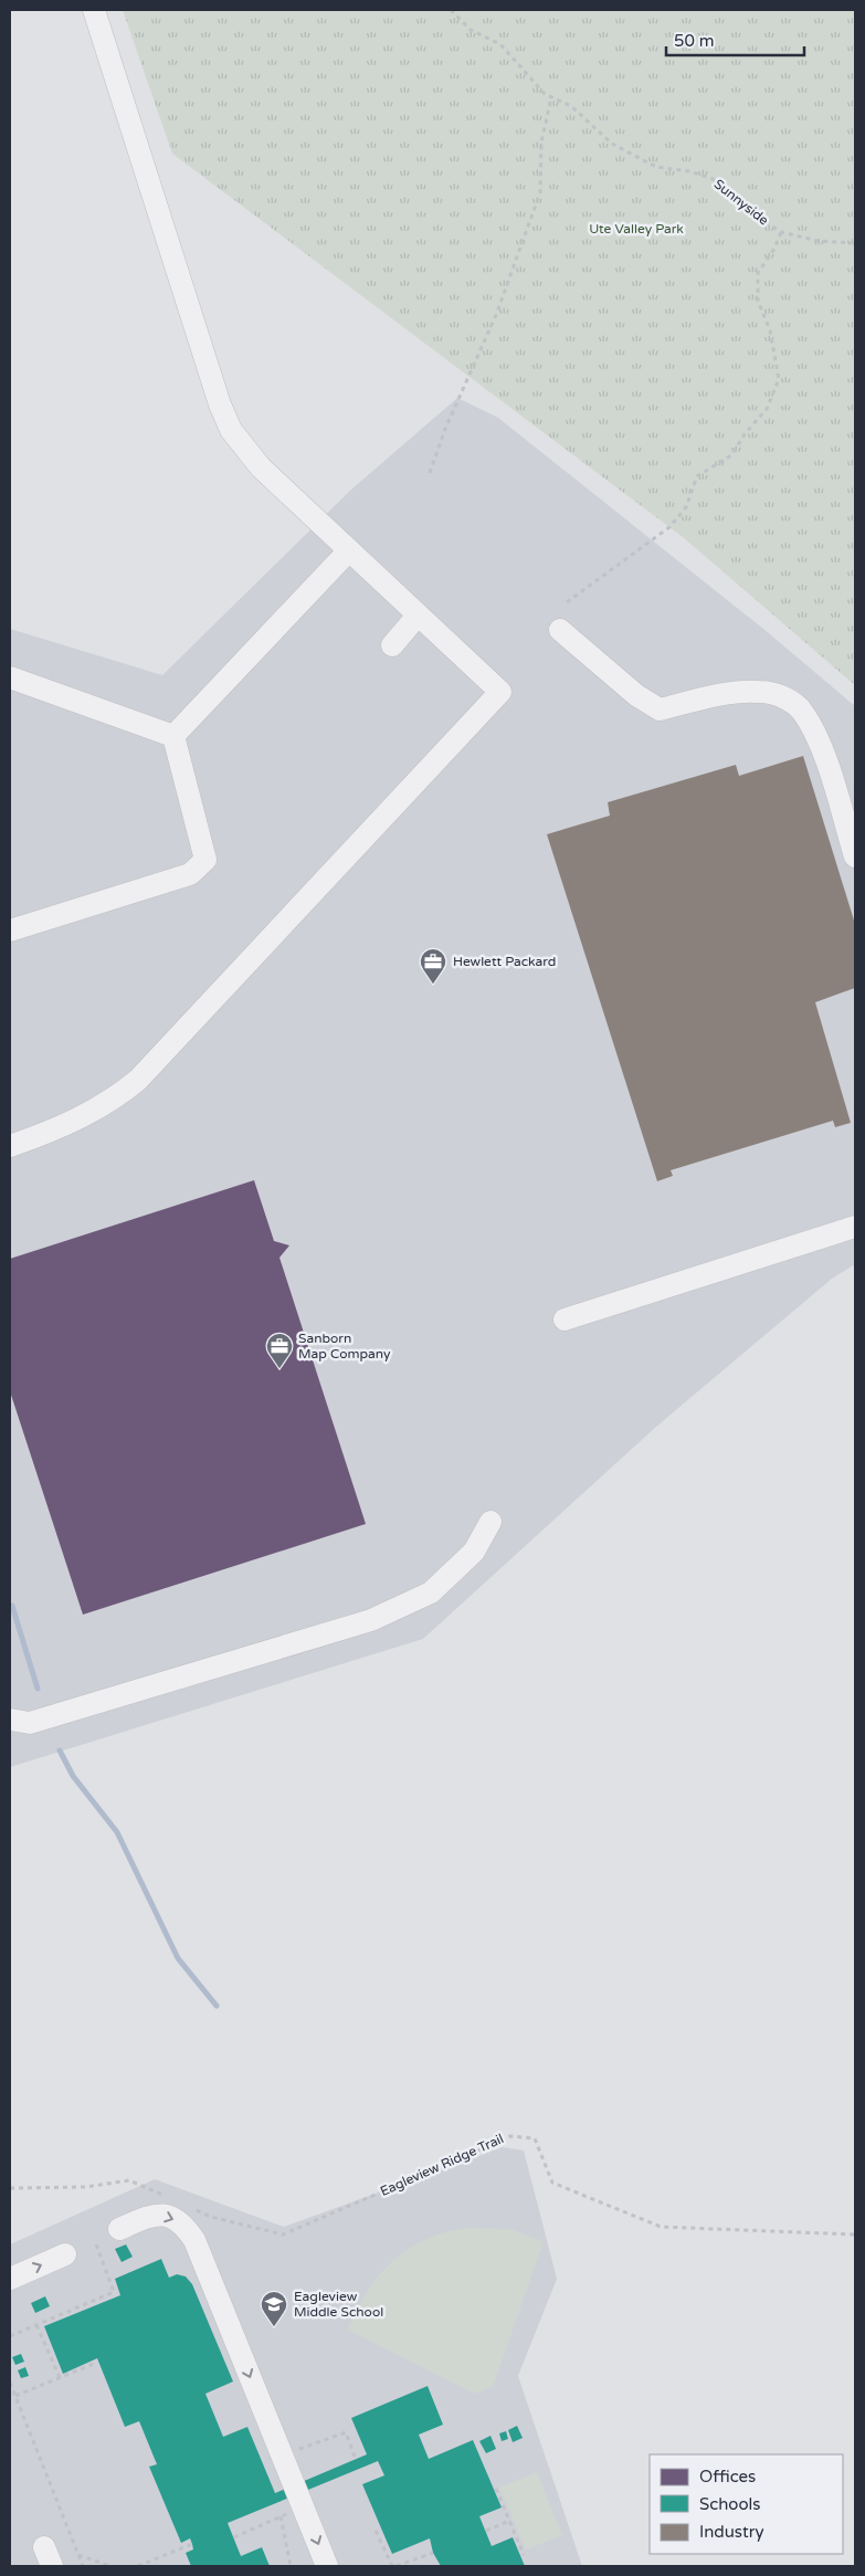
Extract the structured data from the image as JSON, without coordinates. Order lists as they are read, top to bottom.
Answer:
{
  "streets": {
    "path": ["Sunnyside", "Eagleview Ridge Trail"]
  },
  "parks": ["Ute Valley Park"],
  "places": {
    "office": ["Hewlett Packard", "Sanborn Map Company"],
    "school or university": ["Eagleview Middle School"]
  },
  "legend": ["Offices", "Schools", "Industry"],
  "scale_bar": "50 m"
}
